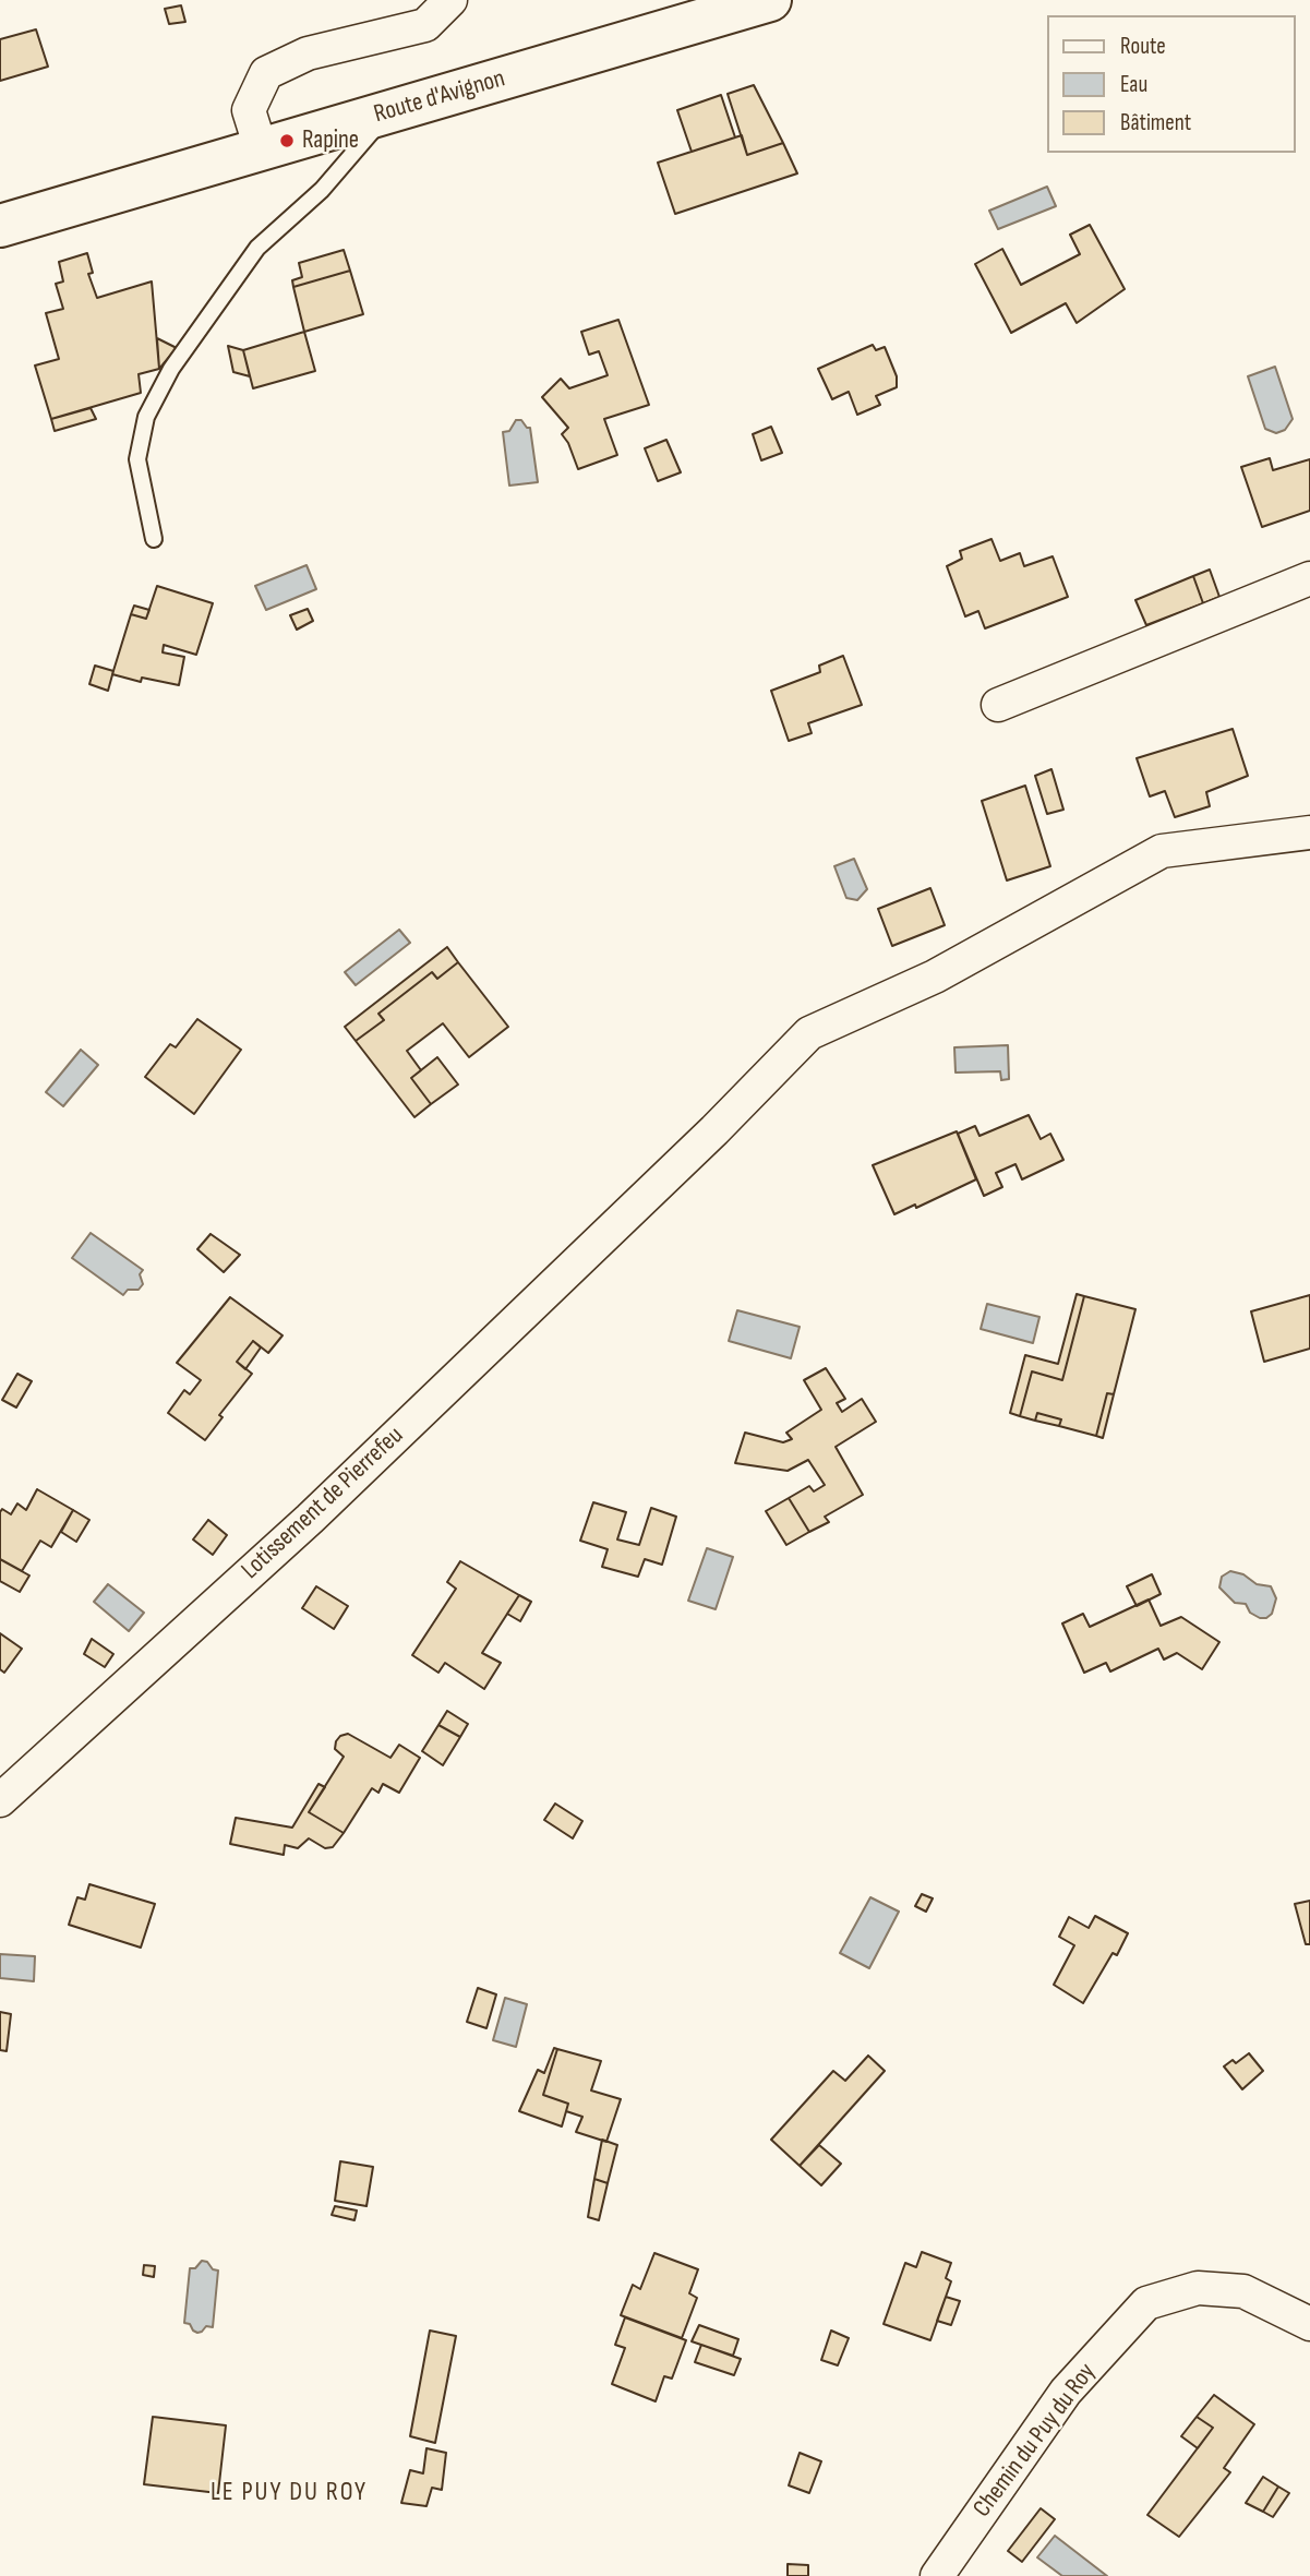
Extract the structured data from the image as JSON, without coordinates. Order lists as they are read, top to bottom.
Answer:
{
  "streets": {
    "main road": ["Route d'Avignon"],
    "street": ["Lotissement de Pierrefeu", "Chemin du Puy du Roy"]
  },
  "districts": ["LE PUY DU ROY"],
  "places": ["Rapine"],
  "legend": ["Route", "Eau", "Bâtiment"]
}
